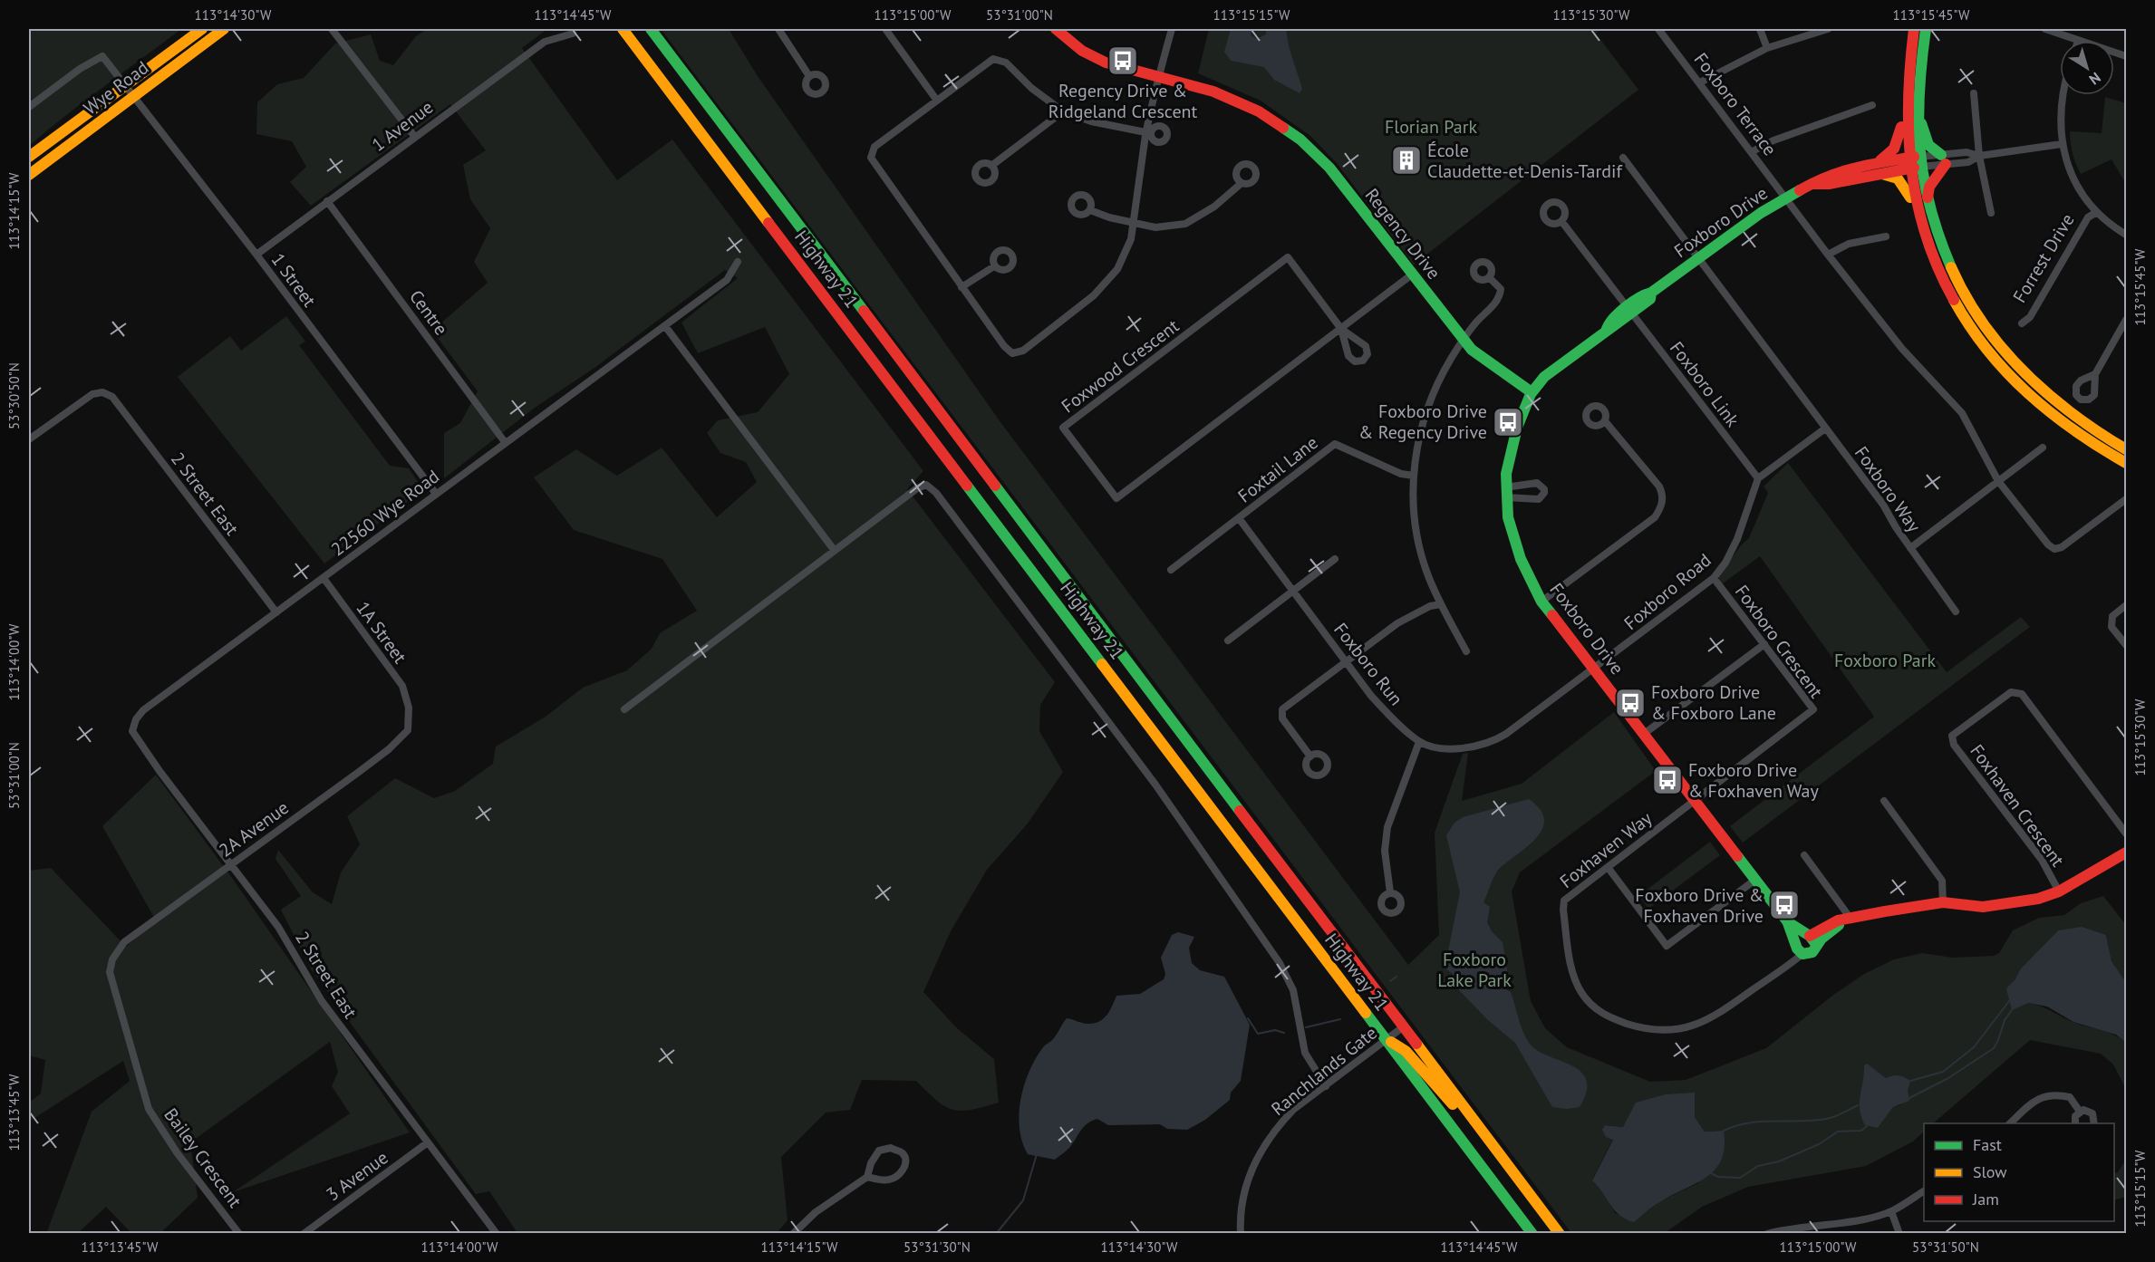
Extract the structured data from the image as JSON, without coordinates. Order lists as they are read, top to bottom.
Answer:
{
  "streets": {
    "main road": [
      "Wye Road",
      "Foxboro Drive",
      "Regency Drive",
      "Highway 21"
    ],
    "street": [
      "Foxboro Terrace",
      "1 Avenue",
      "Forrest Drive",
      "1 Street",
      "Centre",
      "Foxwood Crescent",
      "Foxboro Link",
      "Foxtail Lane",
      "Foxboro Way",
      "2 Street East",
      "22560 Wye Road",
      "Foxboro Road",
      "1A Street",
      "Foxboro Crescent",
      "Foxboro Run",
      "Foxhaven Crescent",
      "2A Avenue",
      "Foxhaven Way",
      "Ranchlands Gate",
      "Bailey Crescent",
      "3 Avenue"
    ]
  },
  "crossings": [
    ["Wye Road", "1 Street"],
    ["Foxboro Terrace", "Foxboro Drive"],
    ["1 Avenue", "1 Street"],
    ["1 Avenue", "Centre"],
    ["Foxboro Drive", "Regency Drive"],
    ["Foxboro Drive", "Foxboro Link"],
    ["Foxboro Drive", "Foxboro Way"],
    ["Foxboro Drive", "Foxboro Road"],
    ["Foxboro Drive", "Foxboro Crescent"],
    ["Foxboro Drive", "Foxhaven Way"],
    ["Regency Drive", "Foxwood Crescent"],
    ["Highway 21", "Ranchlands Gate"],
    ["1 Street", "22560 Wye Road"],
    ["Centre", "22560 Wye Road"],
    ["Foxboro Link", "Foxboro Road"],
    ["Foxtail Lane", "Foxboro Run"],
    ["2 Street East", "22560 Wye Road"],
    ["2 Street East", "2A Avenue"],
    ["2 Street East", "3 Avenue"],
    ["22560 Wye Road", "1A Street"],
    ["Foxboro Road", "Foxboro Crescent"],
    ["1A Street", "2A Avenue"],
    ["Foxboro Crescent", "Foxhaven Way"],
    ["2A Avenue", "Bailey Crescent"]
  ],
  "parks": ["Florian Park", "Foxboro Park", "Foxboro Lake Park"],
  "places": {
    "bus stop": [
      "Regency Drive & Ridgeland Crescent",
      "Foxboro Drive & Regency Drive",
      "Foxboro Drive & Foxboro Lane",
      "Foxboro Drive & Foxhaven Way",
      "Foxboro Drive & Foxhaven Drive"
    ],
    "building": ["École Claudette-et-Denis-Tardif"]
  },
  "legend": ["Fast", "Slow", "Jam"],
  "north": "bottom right",
  "coordinates": [
    "113°14'30\"W",
    "113°14'45\"W",
    "113°15'00\"W",
    "53°31'00\"N",
    "113°15'15\"W",
    "113°15'30\"W",
    "113°15'45\"W",
    "113°14'15\"W",
    "53°30'50\"N",
    "113°14'00\"W",
    "113°13'45\"W",
    "53°31'30\"N",
    "53°31'50\"N"
  ]
}
